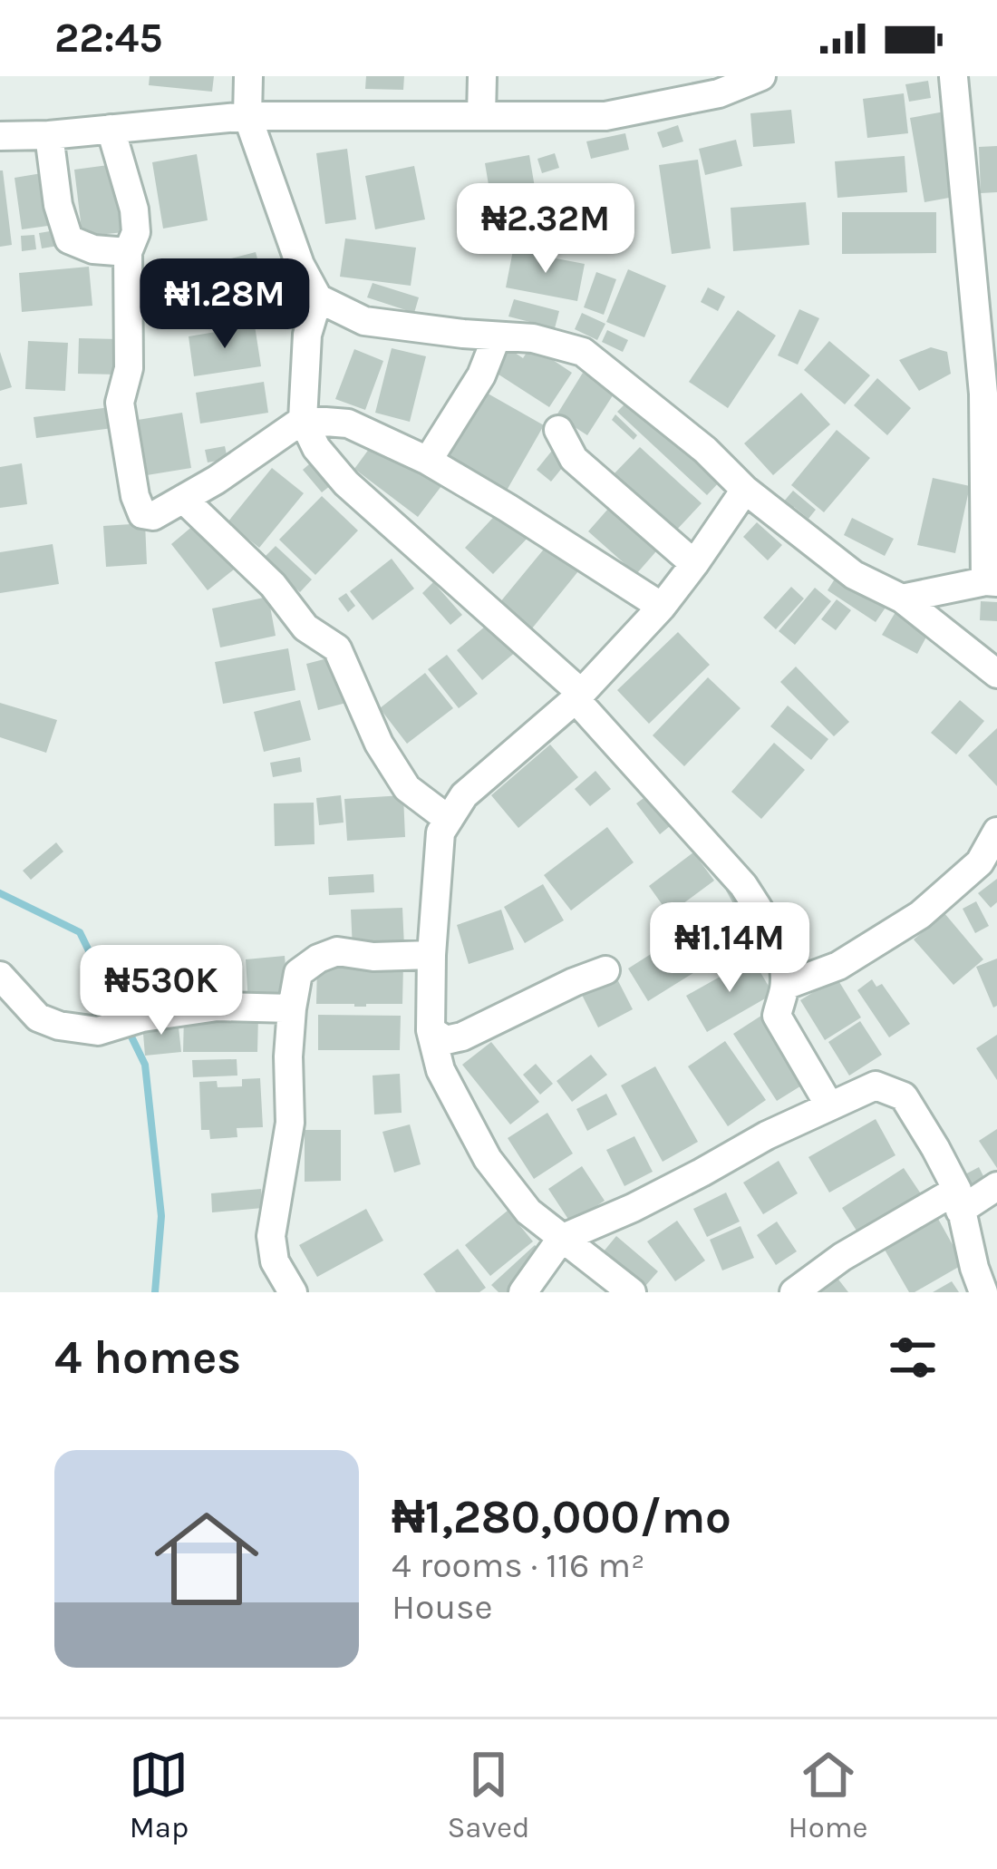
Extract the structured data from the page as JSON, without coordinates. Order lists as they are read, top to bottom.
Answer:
{
  "page": {
    "status": "22:45",
    "price": [
      "₦2.32M",
      "₦1.28M",
      "₦1.14M",
      "₦530K"
    ],
    "heading": "4 homes",
    "list": [
      {
        "name": "₦1,280,000/mo",
        "note": "4 rooms · 116 m² · House"
      }
    ],
    "tabs": ["Map", "Saved", "Home"]
  }
}
